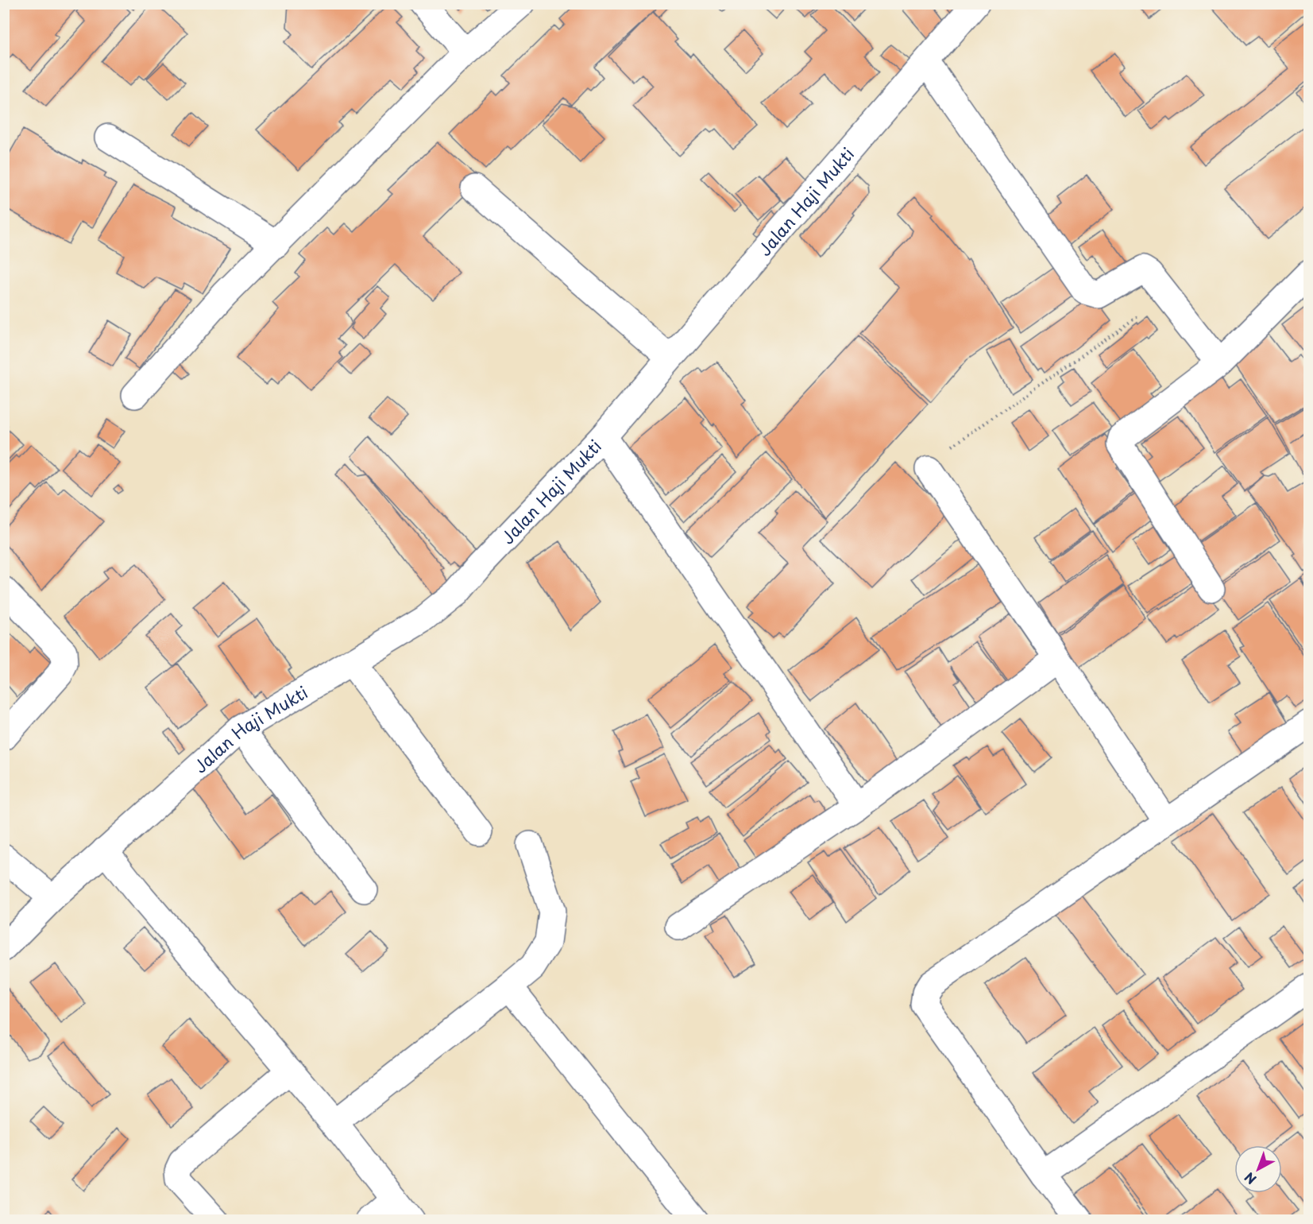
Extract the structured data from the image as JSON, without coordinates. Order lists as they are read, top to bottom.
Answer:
{
  "streets": {
    "street": ["Jalan Haji Mukti"]
  },
  "north": "bottom left"
}
